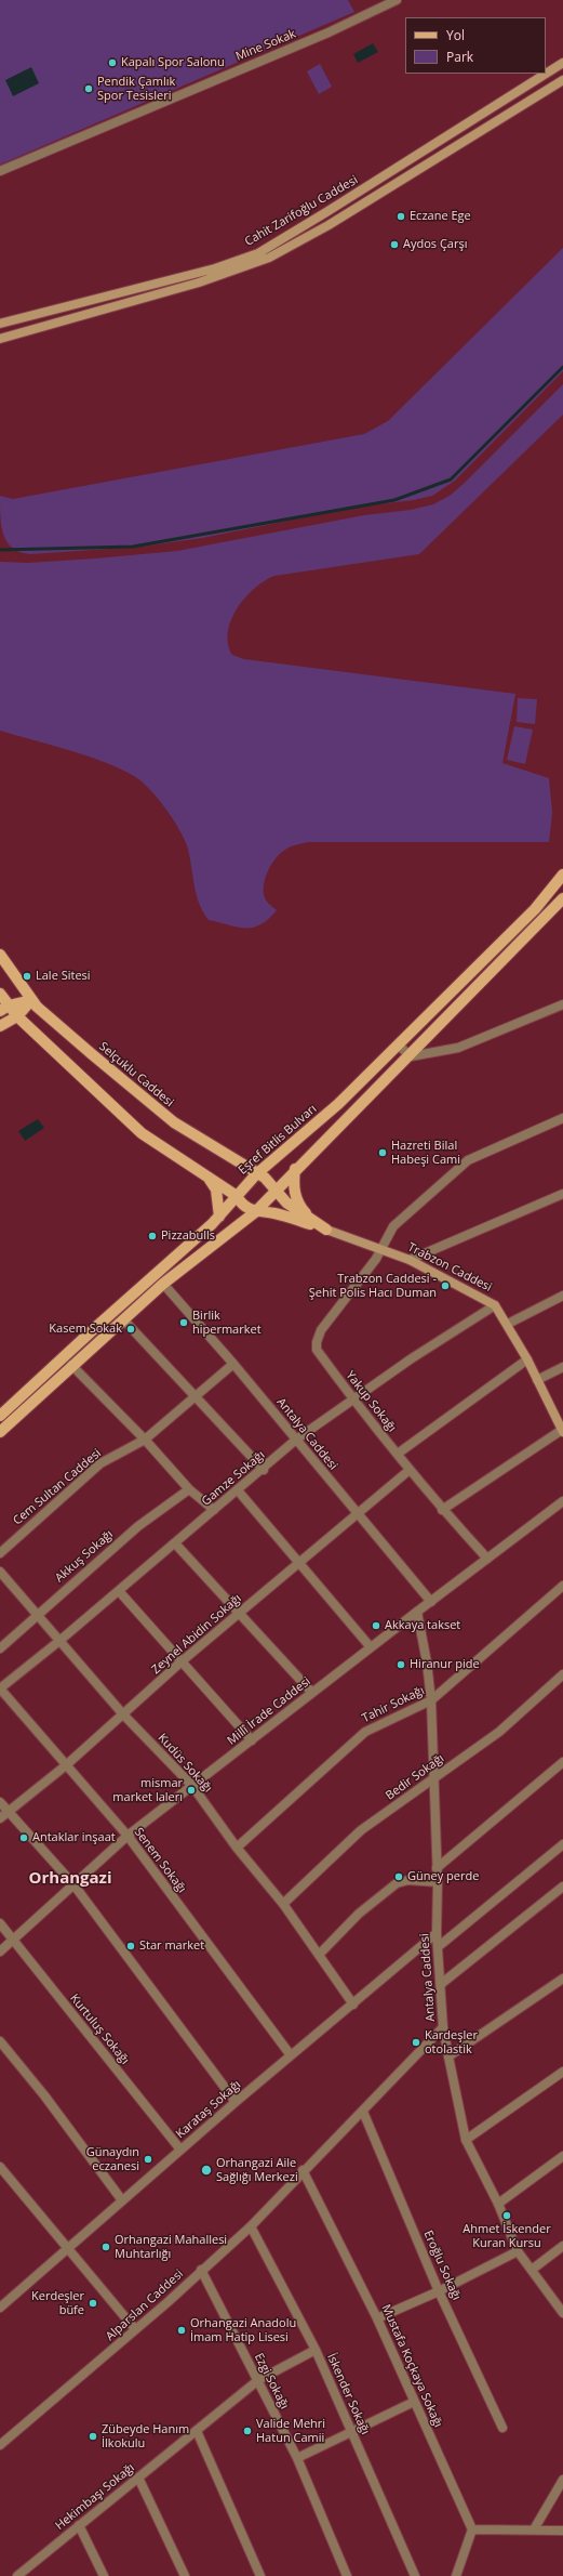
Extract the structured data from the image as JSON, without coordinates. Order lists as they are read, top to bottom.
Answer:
{
  "streets": {
    "main road": [
      "Cahit Zarifoğlu Caddesi",
      "Selçuklu Caddesi",
      "Eşref Bitlis Bulvarı",
      "Trabzon Caddesi"
    ],
    "street": [
      "Mine Sokak",
      "Yakup Sokağı",
      "Antalya Caddesi",
      "Gamze Sokağı",
      "Cem Sultan Caddesi",
      "Akkuş Sokağı",
      "Zeynel Abidin Sokağı",
      "Tahir Sokağı",
      "Millî İrade Caddesi",
      "Kudüs Sokağı",
      "Bedir Sokağı",
      "Senem Sokağı",
      "Kurtuluş Sokağı",
      "Karataş Sokağı",
      "Eroğlu Sokağı",
      "Alparslan Caddesi",
      "Mustafa Koçkaya Sokağı",
      "Ezgi Sokağı",
      "İskender Sokağı",
      "Hekimbaşı Sokağı"
    ]
  },
  "crossings": [
    ["Selçuklu Caddesi", "Eşref Bitlis Bulvarı"],
    ["Selçuklu Caddesi", "Trabzon Caddesi"],
    ["Trabzon Caddesi", "Yakup Sokağı"],
    ["Trabzon Caddesi", "Gamze Sokağı"],
    ["Yakup Sokağı", "Gamze Sokağı"],
    ["Yakup Sokağı", "Zeynel Abidin Sokağı"],
    ["Yakup Sokağı", "Millî İrade Caddesi"],
    ["Antalya Caddesi", "Gamze Sokağı"],
    ["Antalya Caddesi", "Cem Sultan Caddesi"],
    ["Antalya Caddesi", "Zeynel Abidin Sokağı"],
    ["Antalya Caddesi", "Tahir Sokağı"],
    ["Antalya Caddesi", "Millî İrade Caddesi"],
    ["Antalya Caddesi", "Bedir Sokağı"],
    ["Antalya Caddesi", "Karataş Sokağı"],
    ["Antalya Caddesi", "Alparslan Caddesi"],
    ["Gamze Sokağı", "Kudüs Sokağı"],
    ["Gamze Sokağı", "Senem Sokağı"],
    ["Akkuş Sokağı", "Kudüs Sokağı"],
    ["Zeynel Abidin Sokağı", "Kudüs Sokağı"],
    ["Zeynel Abidin Sokağı", "Senem Sokağı"],
    ["Tahir Sokağı", "Kudüs Sokağı"],
    ["Millî İrade Caddesi", "Kudüs Sokağı"],
    ["Millî İrade Caddesi", "Senem Sokağı"],
    ["Millî İrade Caddesi", "Kurtuluş Sokağı"],
    ["Kudüs Sokağı", "Bedir Sokağı"],
    ["Kudüs Sokağı", "Karataş Sokağı"],
    ["Senem Sokağı", "Karataş Sokağı"],
    ["Kurtuluş Sokağı", "Karataş Sokağı"],
    ["Eroğlu Sokağı", "Alparslan Caddesi"],
    ["Alparslan Caddesi", "Mustafa Koçkaya Sokağı"],
    ["Alparslan Caddesi", "Ezgi Sokağı"],
    ["Alparslan Caddesi", "İskender Sokağı"],
    ["Ezgi Sokağı", "Hekimbaşı Sokağı"],
    ["İskender Sokağı", "Hekimbaşı Sokağı"]
  ],
  "districts": ["Orhangazi"],
  "places": [
    "Kapalı Spor Salonu",
    "Pendik Çamlık Spor Tesisleri",
    "Eczane Ege",
    "Aydos Çarşı",
    "Lale Sitesi",
    "Hazreti Bilal Habeşi Cami",
    "Pizzabulls",
    "Trabzon Caddesi - Şehit Polis Hacı Duman",
    "Birlik hipermarket",
    "Kasem Sokak",
    "Akkaya takset",
    "Hiranur pide",
    "mismar market lalerı",
    "Antaklar inşaat",
    "Güney perde",
    "Star market",
    "Kardeşler otolastik",
    "Günaydın eczanesi",
    "Orhangazi Aile Sağlığı Merkezi",
    "Ahmet İskender Kuran Kursu",
    "Orhangazi Mahallesi Muhtarlığı",
    "Kerdeşler büfe",
    "Orhangazi Anadolu İmam Hatip Lisesi",
    "Valide Mehri Hatun Camii",
    "Zübeyde Hanım İlkokulu"
  ],
  "legend": ["Yol", "Park"]
}
